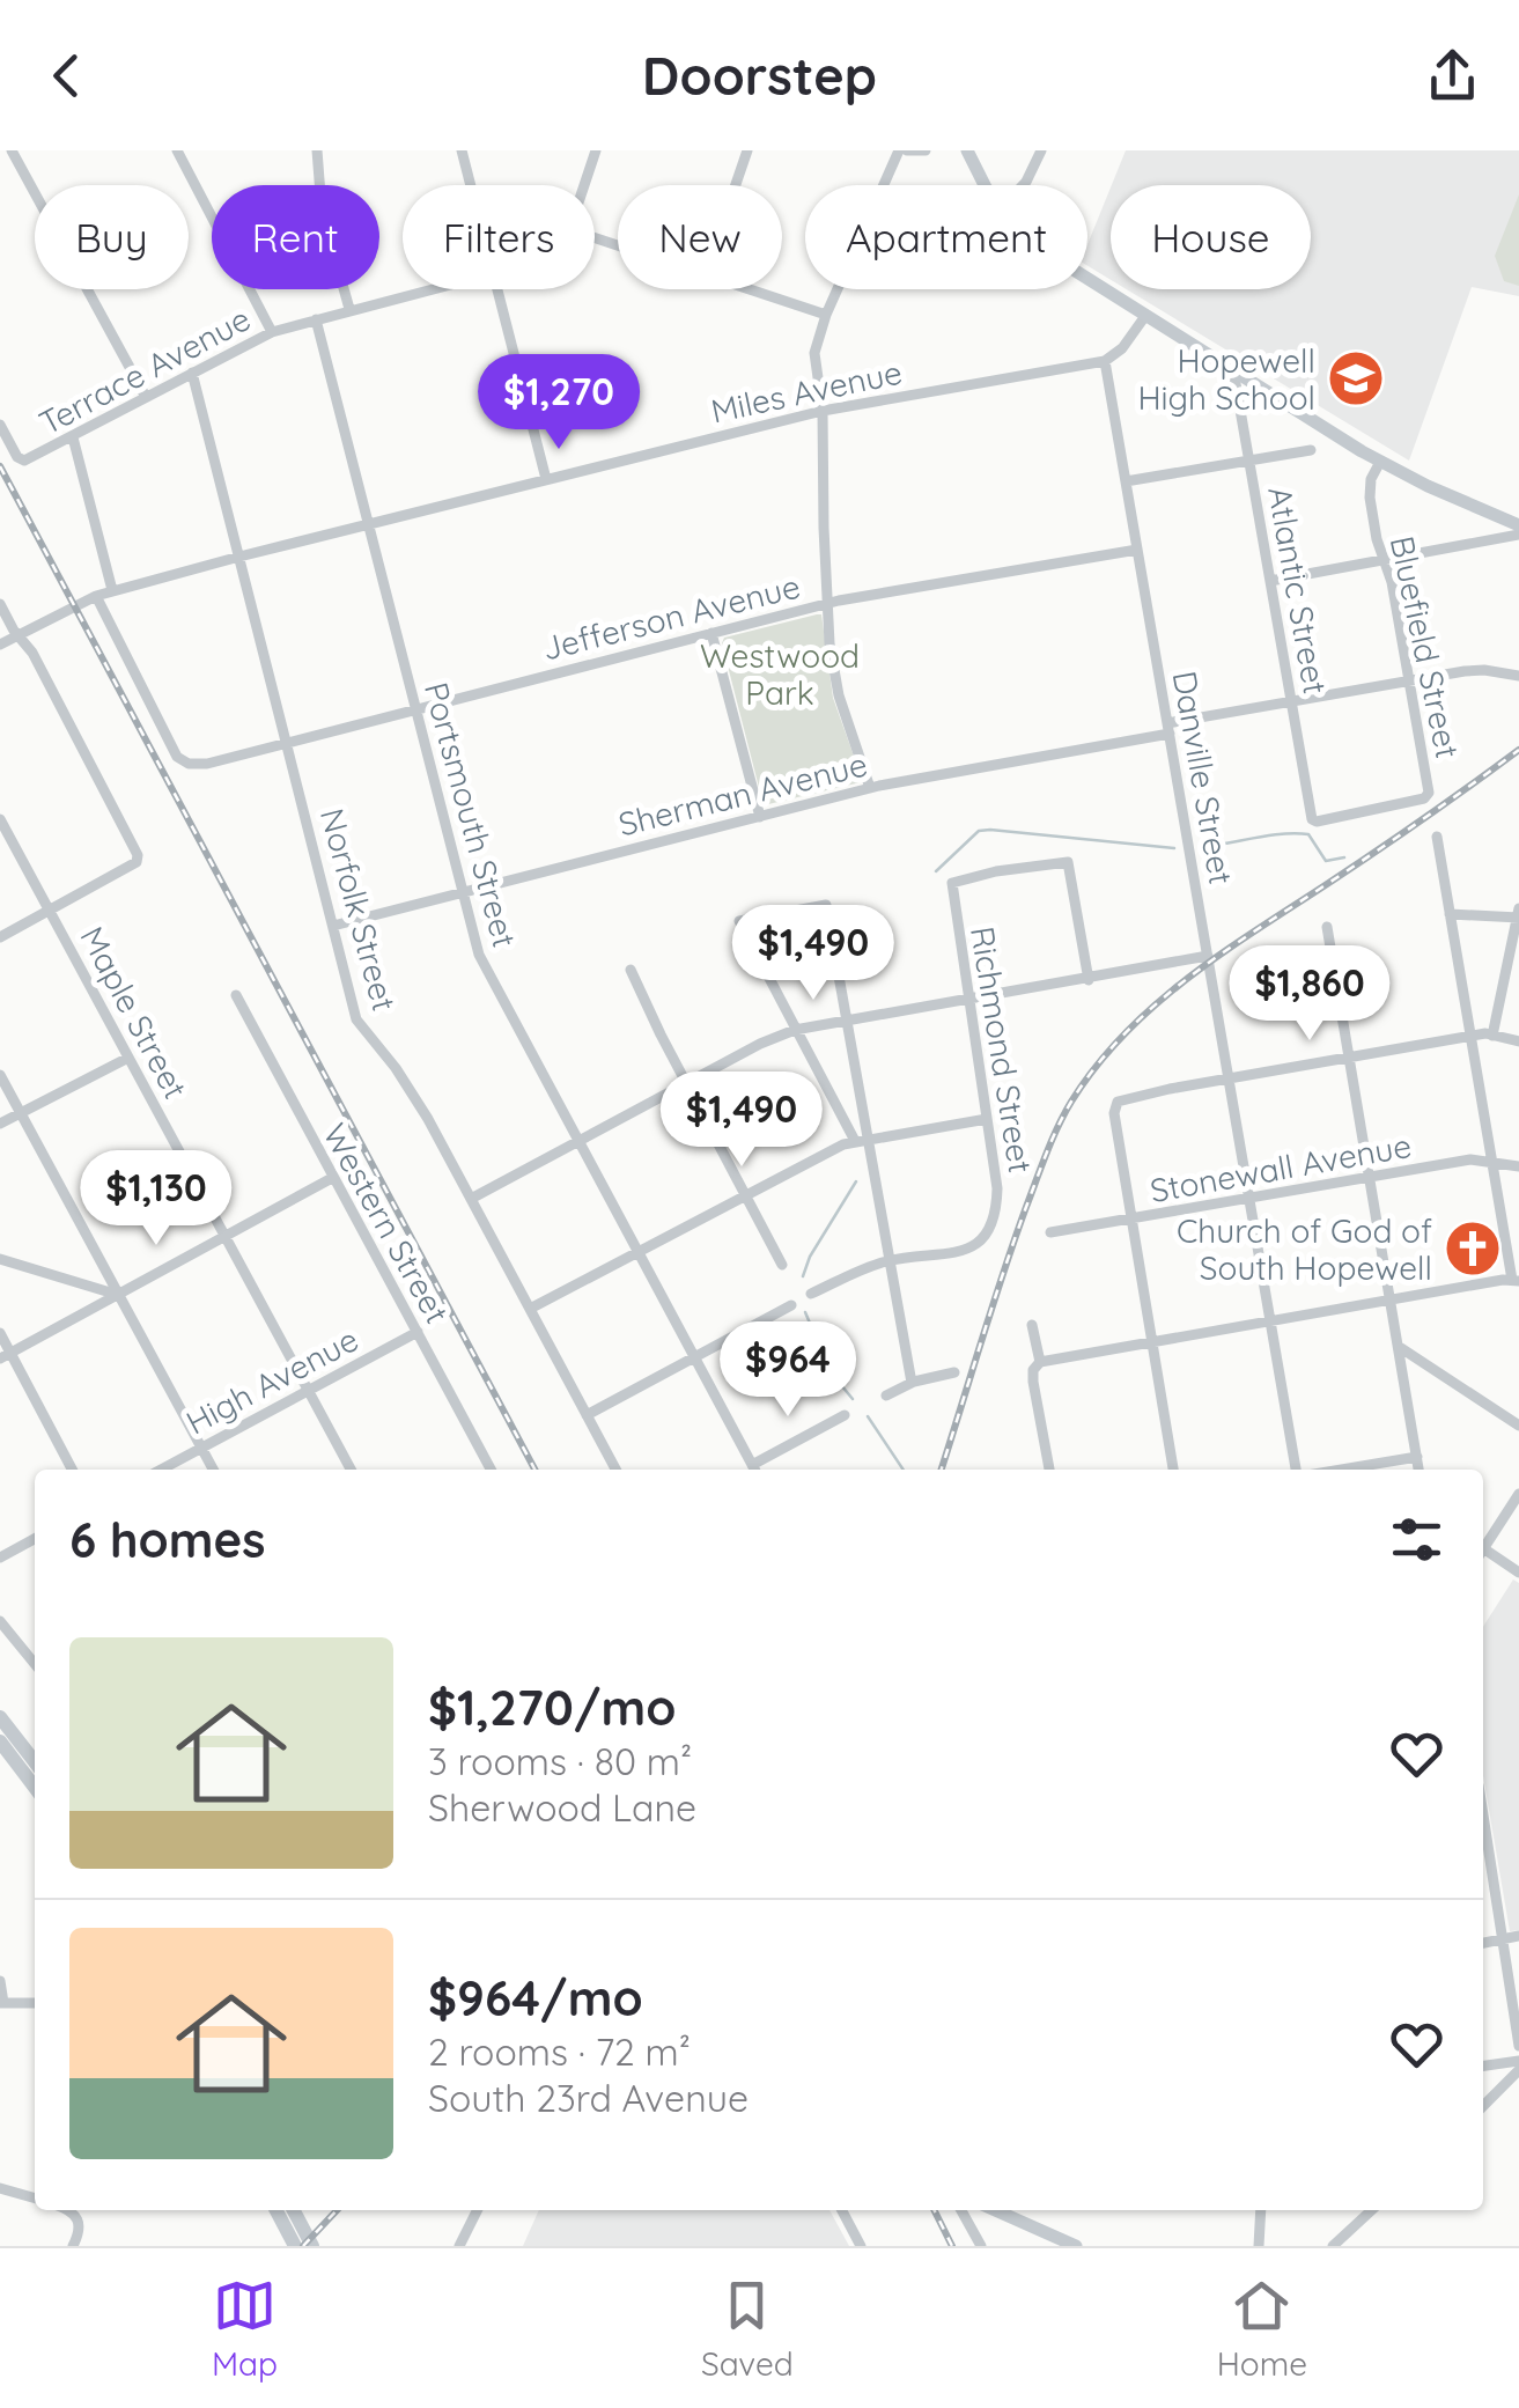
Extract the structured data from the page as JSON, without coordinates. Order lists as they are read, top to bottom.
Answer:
{
  "streets": {
    "street": [
      "Terrace Avenue",
      "Miles Avenue",
      "Atlantic Street",
      "Jefferson Avenue",
      "Bluefield Street",
      "Danville Street",
      "Sherman Avenue",
      "Portsmouth Street",
      "Norfolk Street",
      "Maple Street",
      "Richmond Street",
      "Stonewall Avenue",
      "Western Street",
      "High Avenue"
    ]
  },
  "crossings": [
    ["Terrace Avenue", "Portsmouth Street"],
    ["Terrace Avenue", "Norfolk Street"],
    ["Miles Avenue", "Jefferson Avenue"],
    ["Miles Avenue", "Danville Street"],
    ["Miles Avenue", "Portsmouth Street"],
    ["Miles Avenue", "Norfolk Street"],
    ["Atlantic Street", "Bluefield Street"],
    ["Atlantic Street", "Sherman Avenue"],
    ["Jefferson Avenue", "Danville Street"],
    ["Jefferson Avenue", "Portsmouth Street"],
    ["Jefferson Avenue", "Norfolk Street"],
    ["Bluefield Street", "Sherman Avenue"],
    ["Danville Street", "Sherman Avenue"],
    ["Danville Street", "Stonewall Avenue"],
    ["Sherman Avenue", "Portsmouth Street"],
    ["Sherman Avenue", "Norfolk Street"],
    ["Maple Street", "High Avenue"],
    ["Western Street", "High Avenue"]
  ],
  "parks": ["Westwood Park"],
  "places": {
    "school or university": ["Hopewell High School"],
    "church": ["Church of God of South Hopewell"]
  },
  "page": {
    "header": "Doorstep",
    "chip": [
      "Buy",
      "Rent",
      "Filters",
      "New",
      "Apartment",
      "House"
    ],
    "price": [
      "$1,270",
      "$1,490",
      "$1,860",
      "$1,490",
      "$1,130",
      "$964"
    ],
    "heading": "6 homes",
    "list": [
      {
        "name": "$1,270/mo",
        "note": "3 rooms · 80 m² · Sherwood Lane"
      },
      {
        "name": "$964/mo",
        "note": "2 rooms · 72 m² · South 23rd Avenue"
      }
    ],
    "tabs": ["Map", "Saved", "Home"]
  }
}
